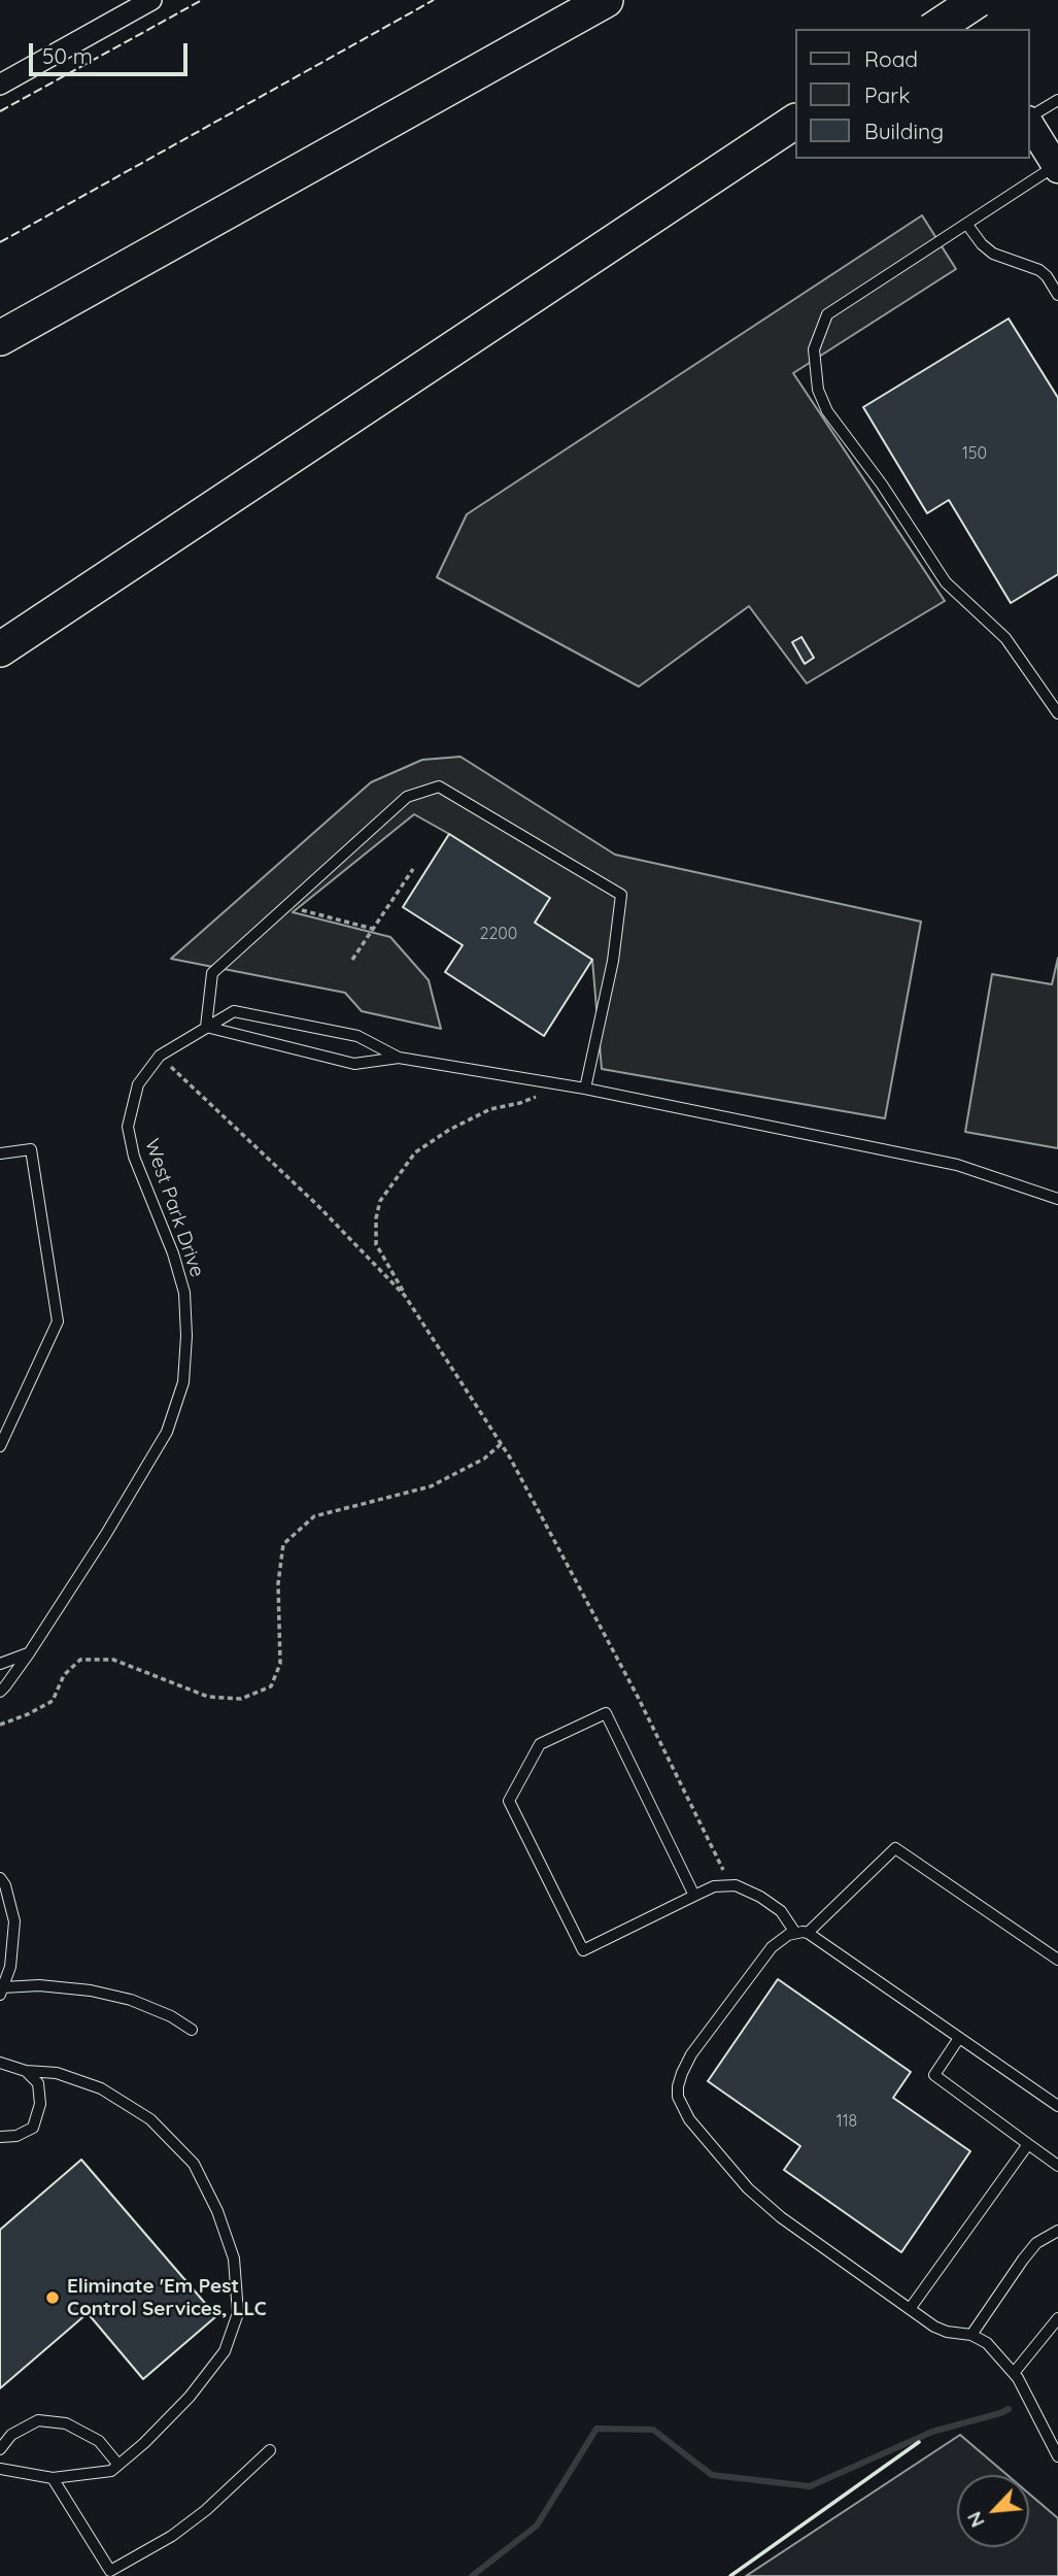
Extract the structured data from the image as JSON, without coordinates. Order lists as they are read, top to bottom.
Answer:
{
  "streets": {
    "lane": ["West Park Drive"]
  },
  "places": ["Eliminate 'Em Pest Control Services, LLC"],
  "house_numbers": ["150", "2200", "118"],
  "legend": ["Road", "Park", "Building"],
  "scale_bar": "50 m",
  "north": "bottom left"
}
